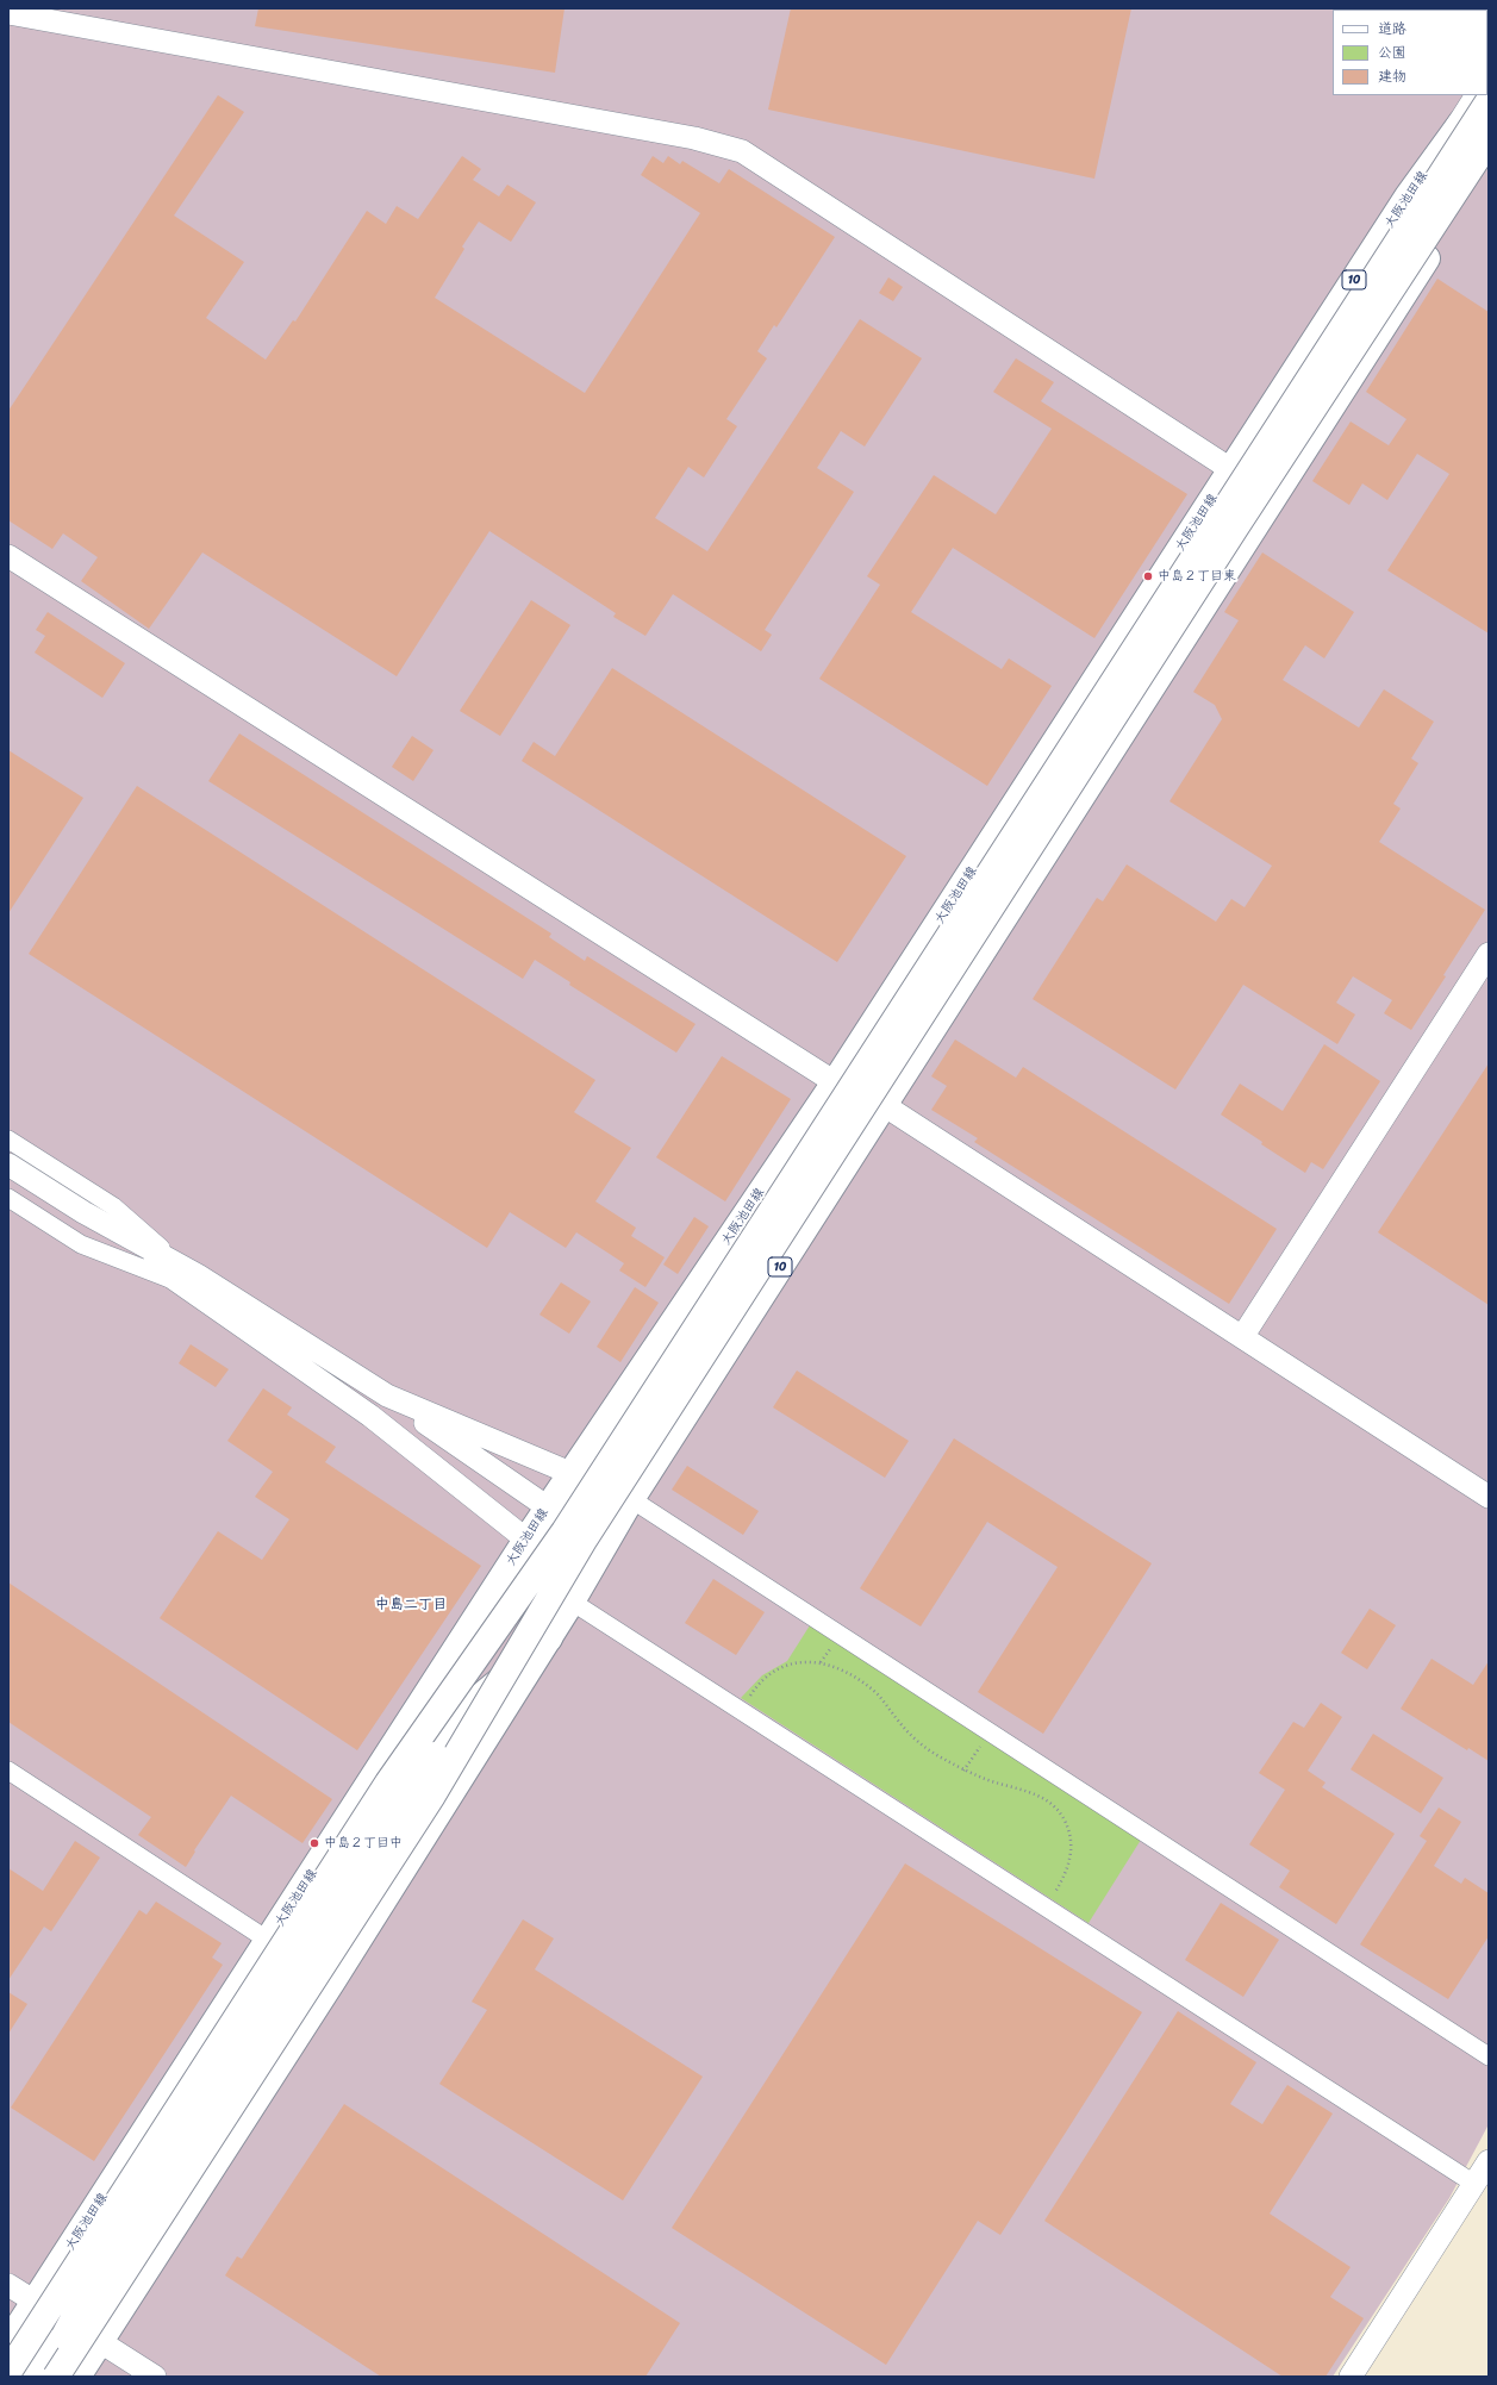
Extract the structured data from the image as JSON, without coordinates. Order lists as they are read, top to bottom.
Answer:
{
  "streets": {
    "main road": ["大阪池田線", "10"]
  },
  "districts": ["中島二丁目"],
  "places": ["中島２丁目東", "中島２丁目中"],
  "legend": ["道路", "公園", "建物"]
}
